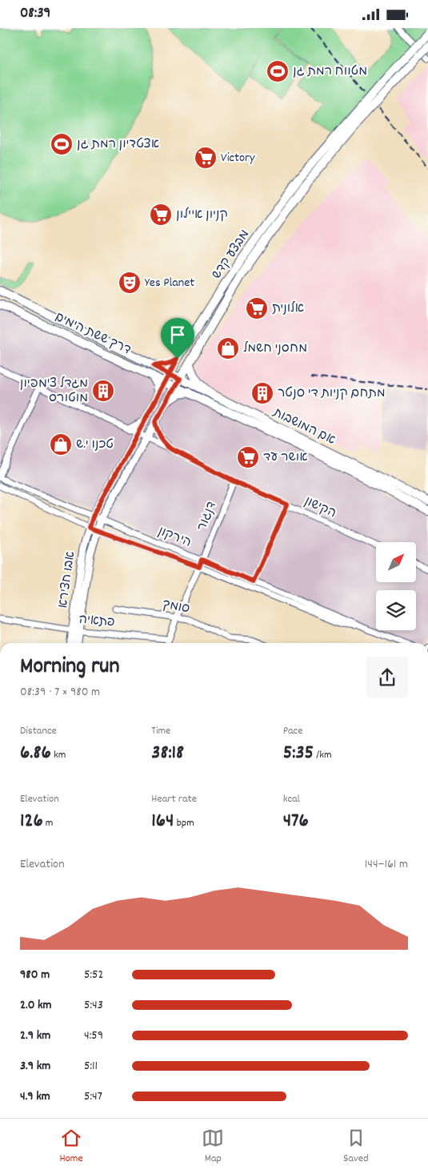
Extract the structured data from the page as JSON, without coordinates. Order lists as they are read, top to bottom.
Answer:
{
  "streets": {
    "main road": ["מבצע קדש", "דרך ששת הימים", "אם המושבות"],
    "street": [
      "הקישון",
      "דנגור",
      "הירקון",
      "אבו חצירא",
      "סומך",
      "פתאיה"
    ]
  },
  "crossings": [
    ["מבצע קדש", "דרך ששת הימים"],
    ["מבצע קדש", "אם המושבות"],
    ["מבצע קדש", "הקישון"],
    ["מבצע קדש", "הירקון"],
    ["מבצע קדש", "אבו חצירא"],
    ["מבצע קדש", "פתאיה"],
    ["דרך ששת הימים", "אם המושבות"],
    ["הקישון", "דנגור"],
    ["דנגור", "הירקון"],
    ["דנגור", "סומך"],
    ["דנגור", "פתאיה"],
    ["הירקון", "אבו חצירא"],
    ["אבו חצירא", "פתאיה"]
  ],
  "places": {
    "sports": ["מטווח רמת גן", "אצטדיון רמת גן"],
    "supermarket": [
      "Victory",
      "קניון איילון",
      "אלונית",
      "אושר עד"
    ],
    "theatre": ["Yes Planet"],
    "shop": ["מחסני חשמל", "טכנו י.ש"],
    "building": ["מגדל צ'מפיון מוטורס", "מתחם קניות די סנטר"]
  },
  "north": "top right",
  "page": {
    "status": "08:39",
    "heading": ["Morning run", "08:39 · 7 × 980 m"],
    "stats": [
      ["Distance", "6.86 km"],
      ["Time", "38:18"],
      ["Pace", "5:35 /km"],
      ["Elevation", "126 m"],
      ["Heart rate", "164 bpm"],
      ["kcal", "476"]
    ],
    "chart": ["Elevation", "144–161 m"],
    "list": [
      {
        "name": "980 m",
        "note": "5:52"
      },
      {
        "name": "2.0 km",
        "note": "5:43"
      },
      {
        "name": "2.9 km",
        "note": "4:59"
      },
      {
        "name": "3.9 km",
        "note": "5:11"
      },
      {
        "name": "4.9 km",
        "note": "5:47"
      }
    ],
    "tabs": ["Home", "Map", "Saved"]
  }
}
